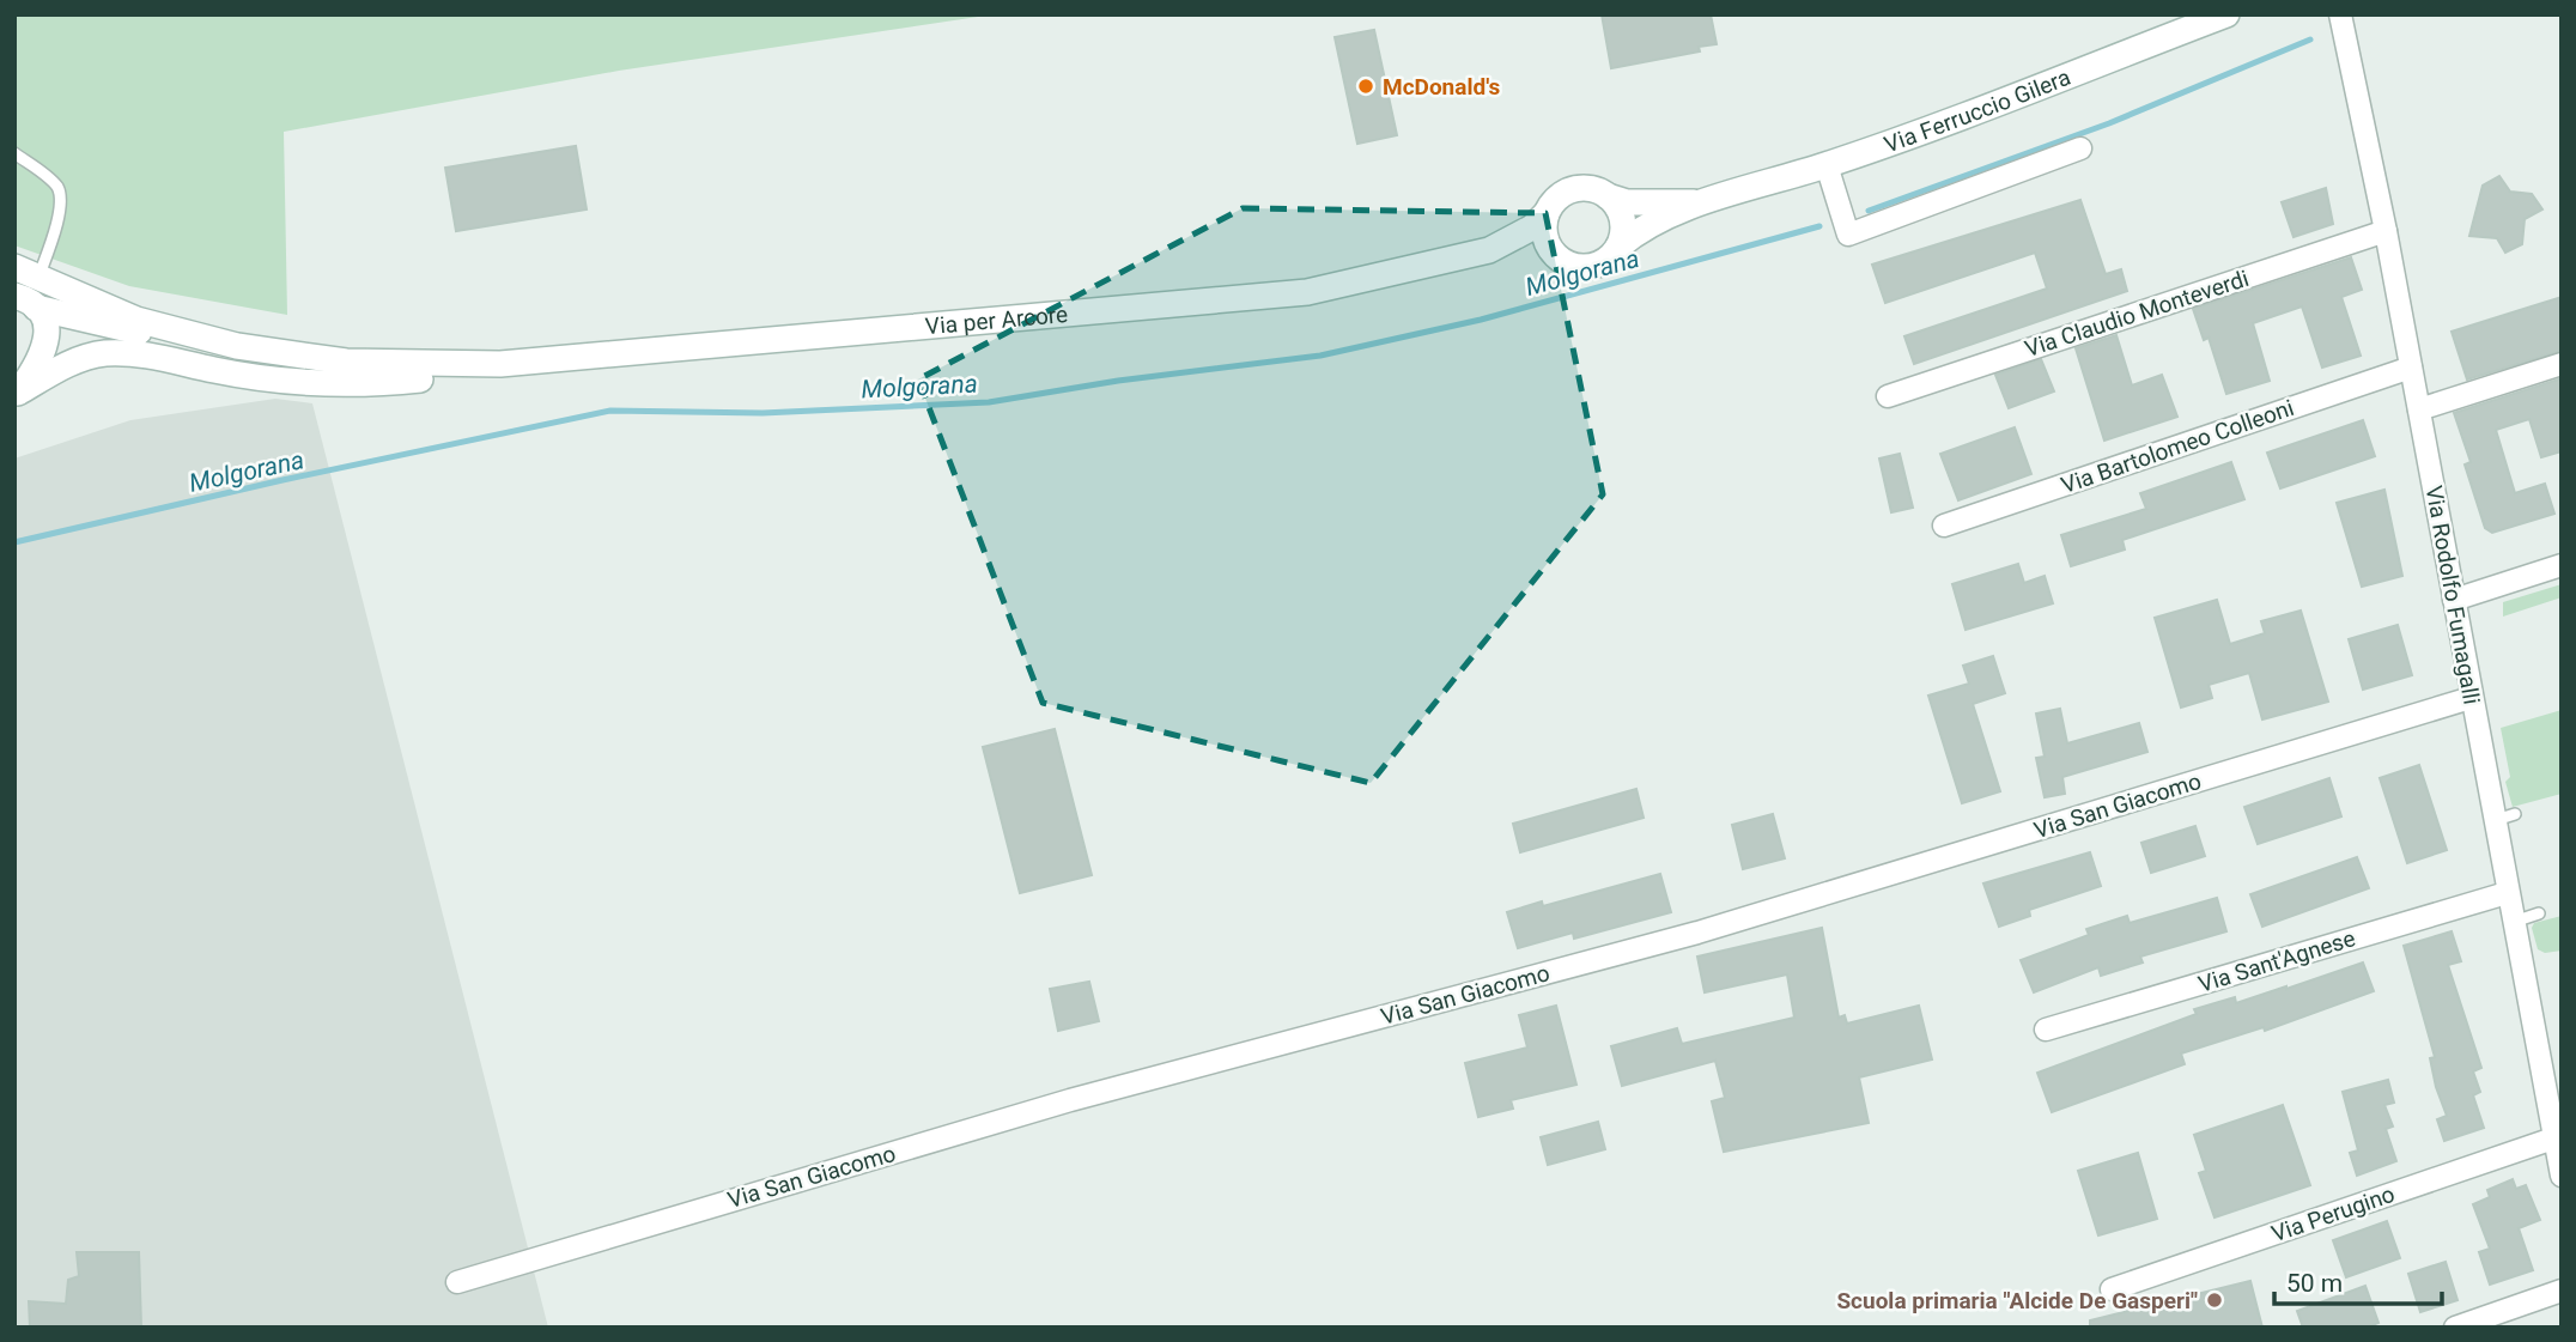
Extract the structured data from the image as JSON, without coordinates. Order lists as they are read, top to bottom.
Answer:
{
  "streets": {
    "main road": ["Via Ferruccio Gilera", "Via per Arcore"],
    "street": [
      "Via Claudio Monteverdi",
      "Via Bartolomeo Colleoni",
      "Via Rodolfo Fumagalli",
      "Via San Giacomo",
      "Via Sant'Agnese",
      "Via Perugino"
    ]
  },
  "crossings": [
    ["Via Ferruccio Gilera", "Via per Arcore"],
    ["Via Claudio Monteverdi", "Via Rodolfo Fumagalli"],
    ["Via Bartolomeo Colleoni", "Via Rodolfo Fumagalli"],
    ["Via Rodolfo Fumagalli", "Via San Giacomo"],
    ["Via Rodolfo Fumagalli", "Via Sant'Agnese"],
    ["Via Rodolfo Fumagalli", "Via Perugino"]
  ],
  "water": ["Molgorana"],
  "places": ["McDonald's", "Scuola primaria \"Alcide De Gasperi\""],
  "scale_bar": "50 m"
}
